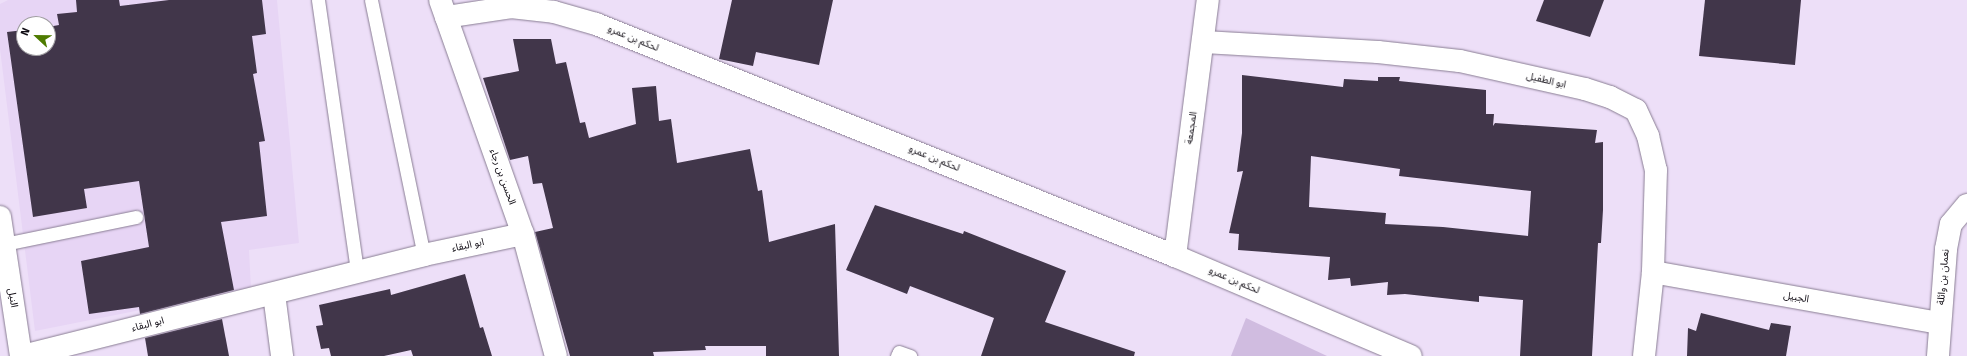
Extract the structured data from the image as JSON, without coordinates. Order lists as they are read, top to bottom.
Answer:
{
  "streets": {
    "street": [
      "لحكم بن عمرو",
      "ابو الطفيل",
      "المجمعة",
      "الحسن بن رجاء",
      "ابو البقاء",
      "نعمان بن وائلة",
      "النيل",
      "الجبيل"
    ]
  },
  "crossings": [
    ["لحكم بن عمرو", "المجمعة"],
    ["لحكم بن عمرو", "الحسن بن رجاء"],
    ["ابو الطفيل", "المجمعة"],
    ["ابو الطفيل", "الجبيل"],
    ["الحسن بن رجاء", "ابو البقاء"],
    ["ابو البقاء", "النيل"],
    ["نعمان بن وائلة", "الجبيل"]
  ],
  "north": "left"
}
